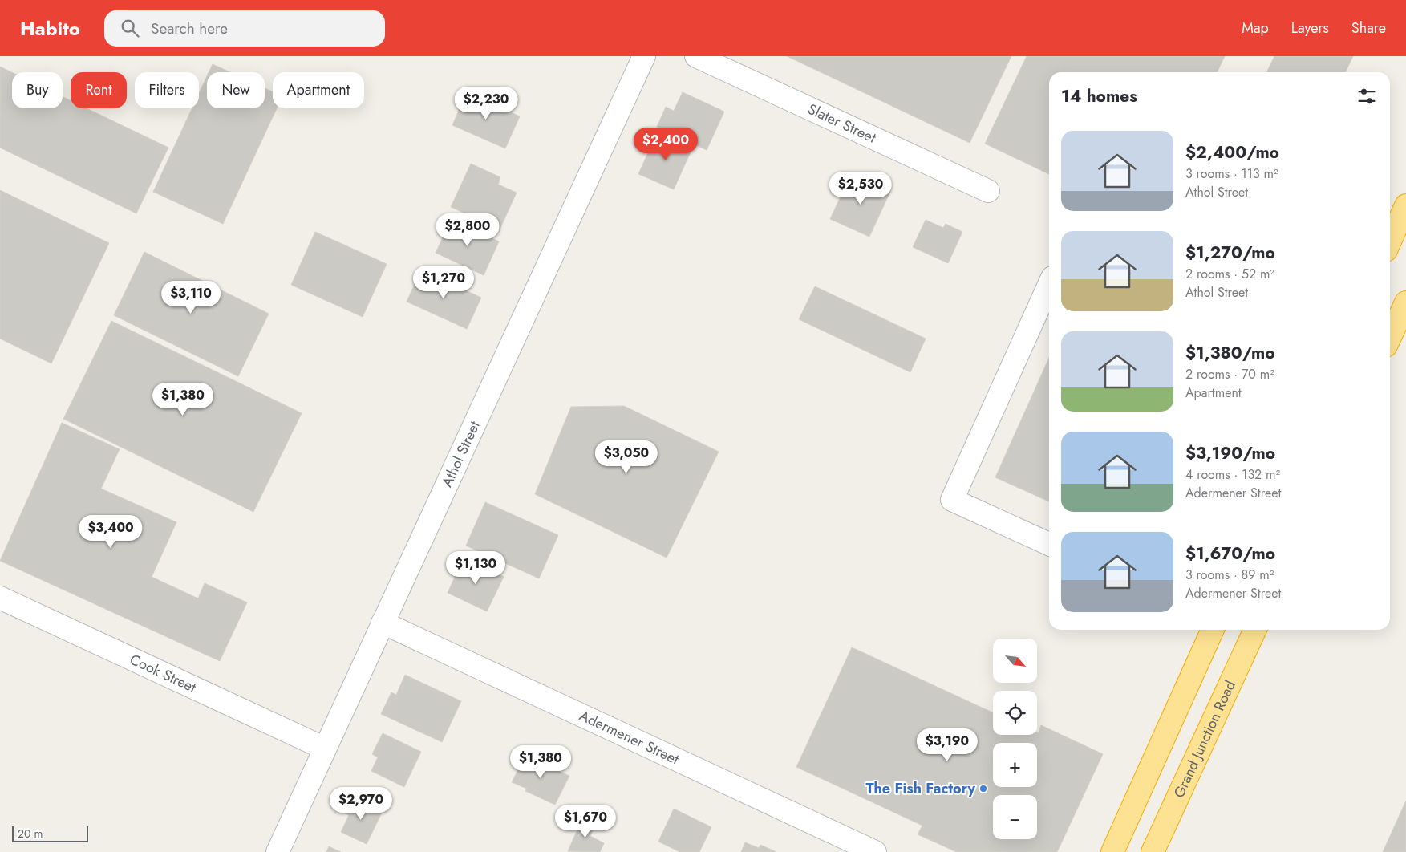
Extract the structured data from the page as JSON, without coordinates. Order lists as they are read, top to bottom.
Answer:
{
  "streets": {
    "highway": ["Grand Junction Road"],
    "street": [
      "Slater Street",
      "Athol Street",
      "Cook Street",
      "Adermener Street"
    ]
  },
  "crossings": [
    ["Athol Street", "Cook Street"],
    ["Athol Street", "Adermener Street"]
  ],
  "places": ["The Fish Factory"],
  "scale_bar": "20 m",
  "north": "bottom right",
  "page": {
    "header": "Habito",
    "search": "Search here",
    "nav": ["Map", "Layers", "Share"],
    "chip": [
      "Buy",
      "Rent",
      "Filters",
      "New",
      "Apartment"
    ],
    "heading": "14 homes",
    "price": [
      "$2,230",
      "$2,400",
      "$2,530",
      "$2,800",
      "$1,270",
      "$3,110",
      "$1,380",
      "$3,050",
      "$3,400",
      "$1,130",
      "$3,190",
      "$1,380",
      "$2,970",
      "$1,670"
    ],
    "list": [
      {
        "name": "$2,400/mo",
        "note": "3 rooms · 113 m² · Athol Street"
      },
      {
        "name": "$1,270/mo",
        "note": "2 rooms · 52 m² · Athol Street"
      },
      {
        "name": "$1,380/mo",
        "note": "2 rooms · 70 m² · Apartment"
      },
      {
        "name": "$3,190/mo",
        "note": "4 rooms · 132 m² · Adermener Street"
      },
      {
        "name": "$1,670/mo",
        "note": "3 rooms · 89 m² · Adermener Street"
      }
    ],
    "map_buttons": ["+", "−"],
    "scale": "20 m"
  }
}
